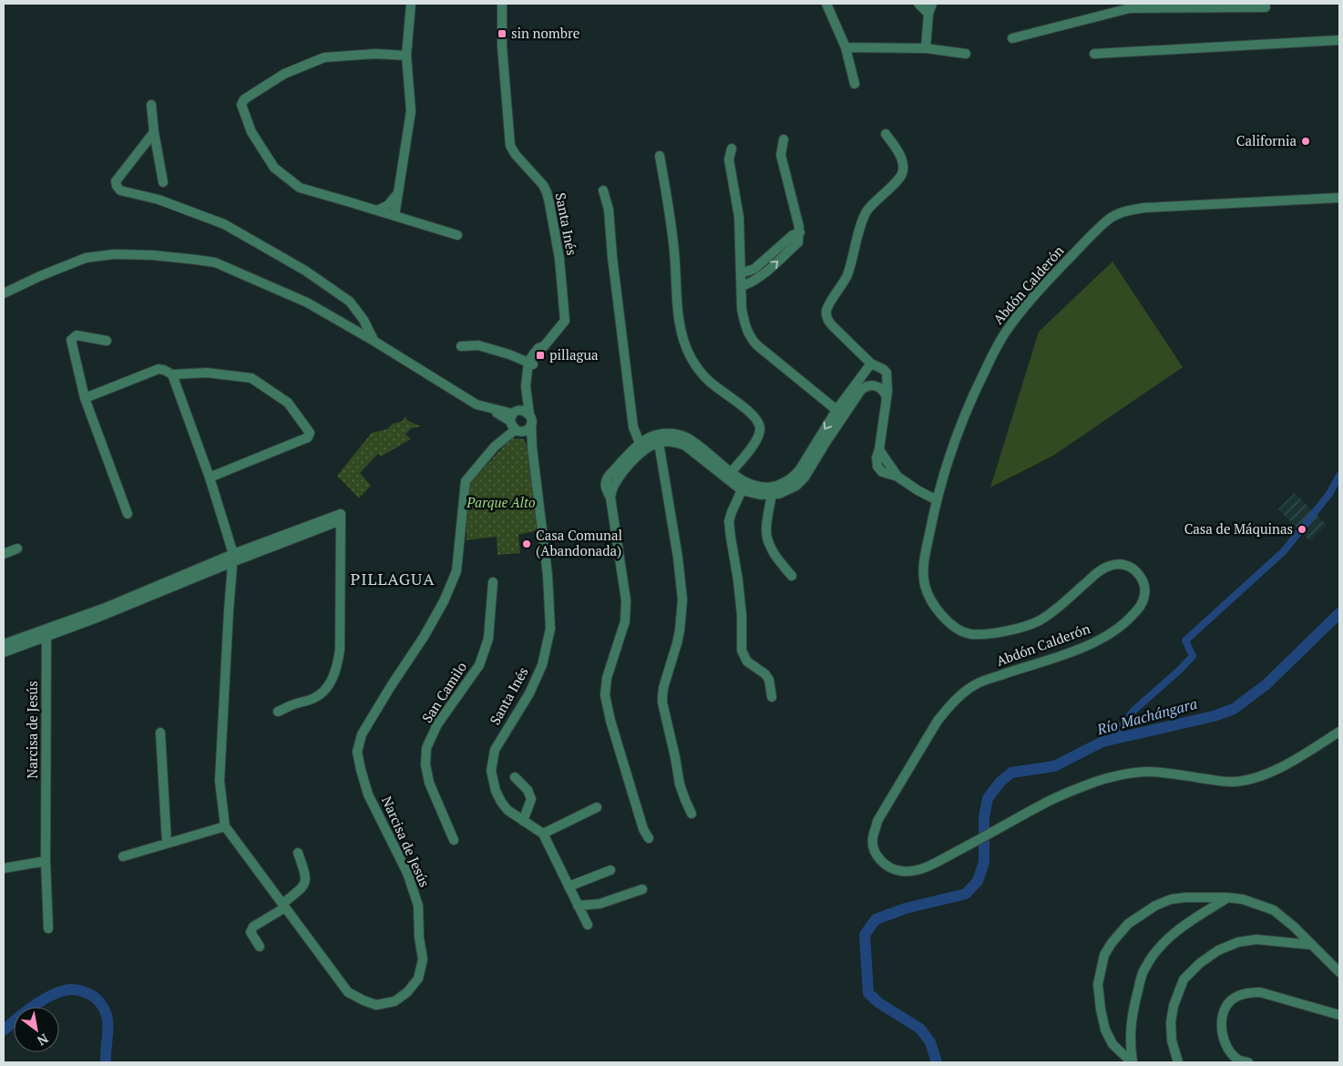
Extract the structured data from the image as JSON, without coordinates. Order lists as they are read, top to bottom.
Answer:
{
  "streets": {
    "street": [
      "Santa Inés",
      "Abdón Calderón",
      "San Camilo",
      "Narcisa de Jesús"
    ]
  },
  "crossings": [
    ["Santa Inés", "Narcisa de Jesús"]
  ],
  "districts": ["PILLAGUA"],
  "water": ["Río Machángara"],
  "parks": ["Parque Alto"],
  "places": {
    "transit": ["sin nombre", "pillagua"],
    "other": ["California", "Casa de Máquinas", "Casa Comunal (Abandonada)"]
  },
  "north": "bottom right"
}
